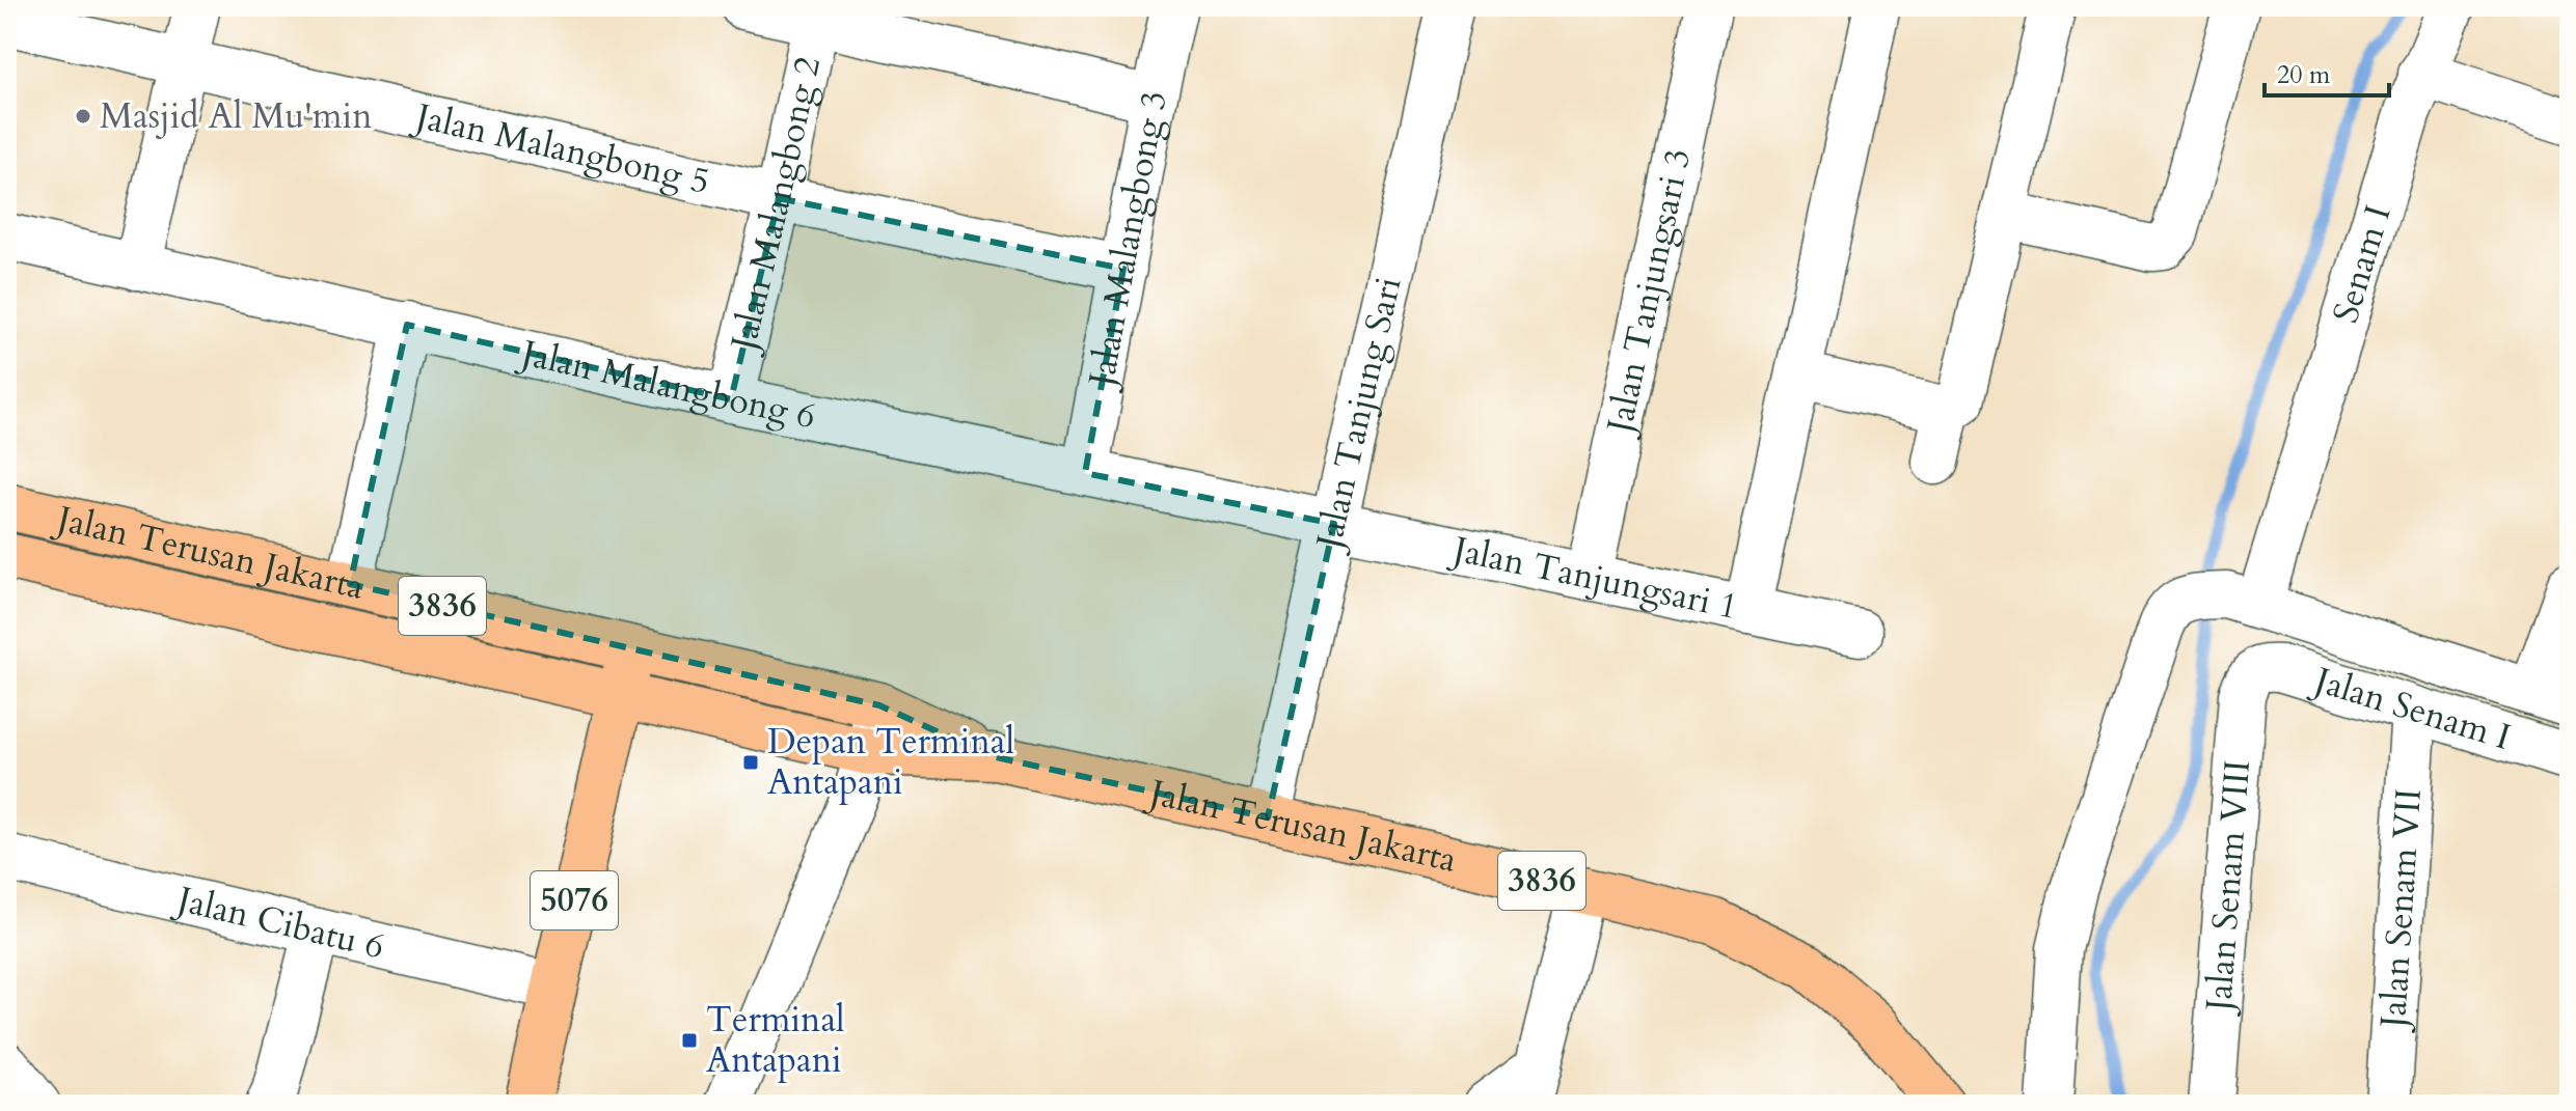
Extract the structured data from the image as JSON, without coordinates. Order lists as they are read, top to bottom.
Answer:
{
  "streets": {
    "main road": ["Jalan Terusan Jakarta", "3836", "5076"],
    "street": [
      "Jalan Malangbong 5",
      "Jalan Malangbong 2",
      "Jalan Malangbong 3",
      "Senam I",
      "Jalan Tanjungsari 3",
      "Jalan Malangbong 6",
      "Jalan Tanjung Sari",
      "Jalan Tanjungsari 1",
      "Jalan Senam I",
      "Jalan Senam VIII",
      "Jalan Senam VII",
      "Jalan Cibatu 6"
    ]
  },
  "crossings": [
    ["Jalan Malangbong 5", "Jalan Malangbong 2"],
    ["Jalan Malangbong 5", "Jalan Malangbong 3"],
    ["Jalan Malangbong 2", "Jalan Malangbong 6"],
    ["Jalan Malangbong 3", "Jalan Malangbong 6"],
    ["Jalan Tanjungsari 3", "Jalan Tanjungsari 1"],
    ["Jalan Malangbong 6", "Jalan Tanjung Sari"],
    ["Jalan Malangbong 6", "Jalan Tanjungsari 1"],
    ["Jalan Tanjung Sari", "Jalan Terusan Jakarta"],
    ["Jalan Tanjung Sari", "Jalan Tanjungsari 1"],
    ["Jalan Terusan Jakarta", "5076"],
    ["Jalan Senam I", "Jalan Senam VIII"],
    ["Jalan Senam I", "Jalan Senam VII"],
    ["5076", "Jalan Cibatu 6"]
  ],
  "places": {
    "other": ["Masjid Al Mu'min"],
    "transit": ["Depan Terminal Antapani", "Terminal Antapani"]
  },
  "scale_bar": "20 m"
}
